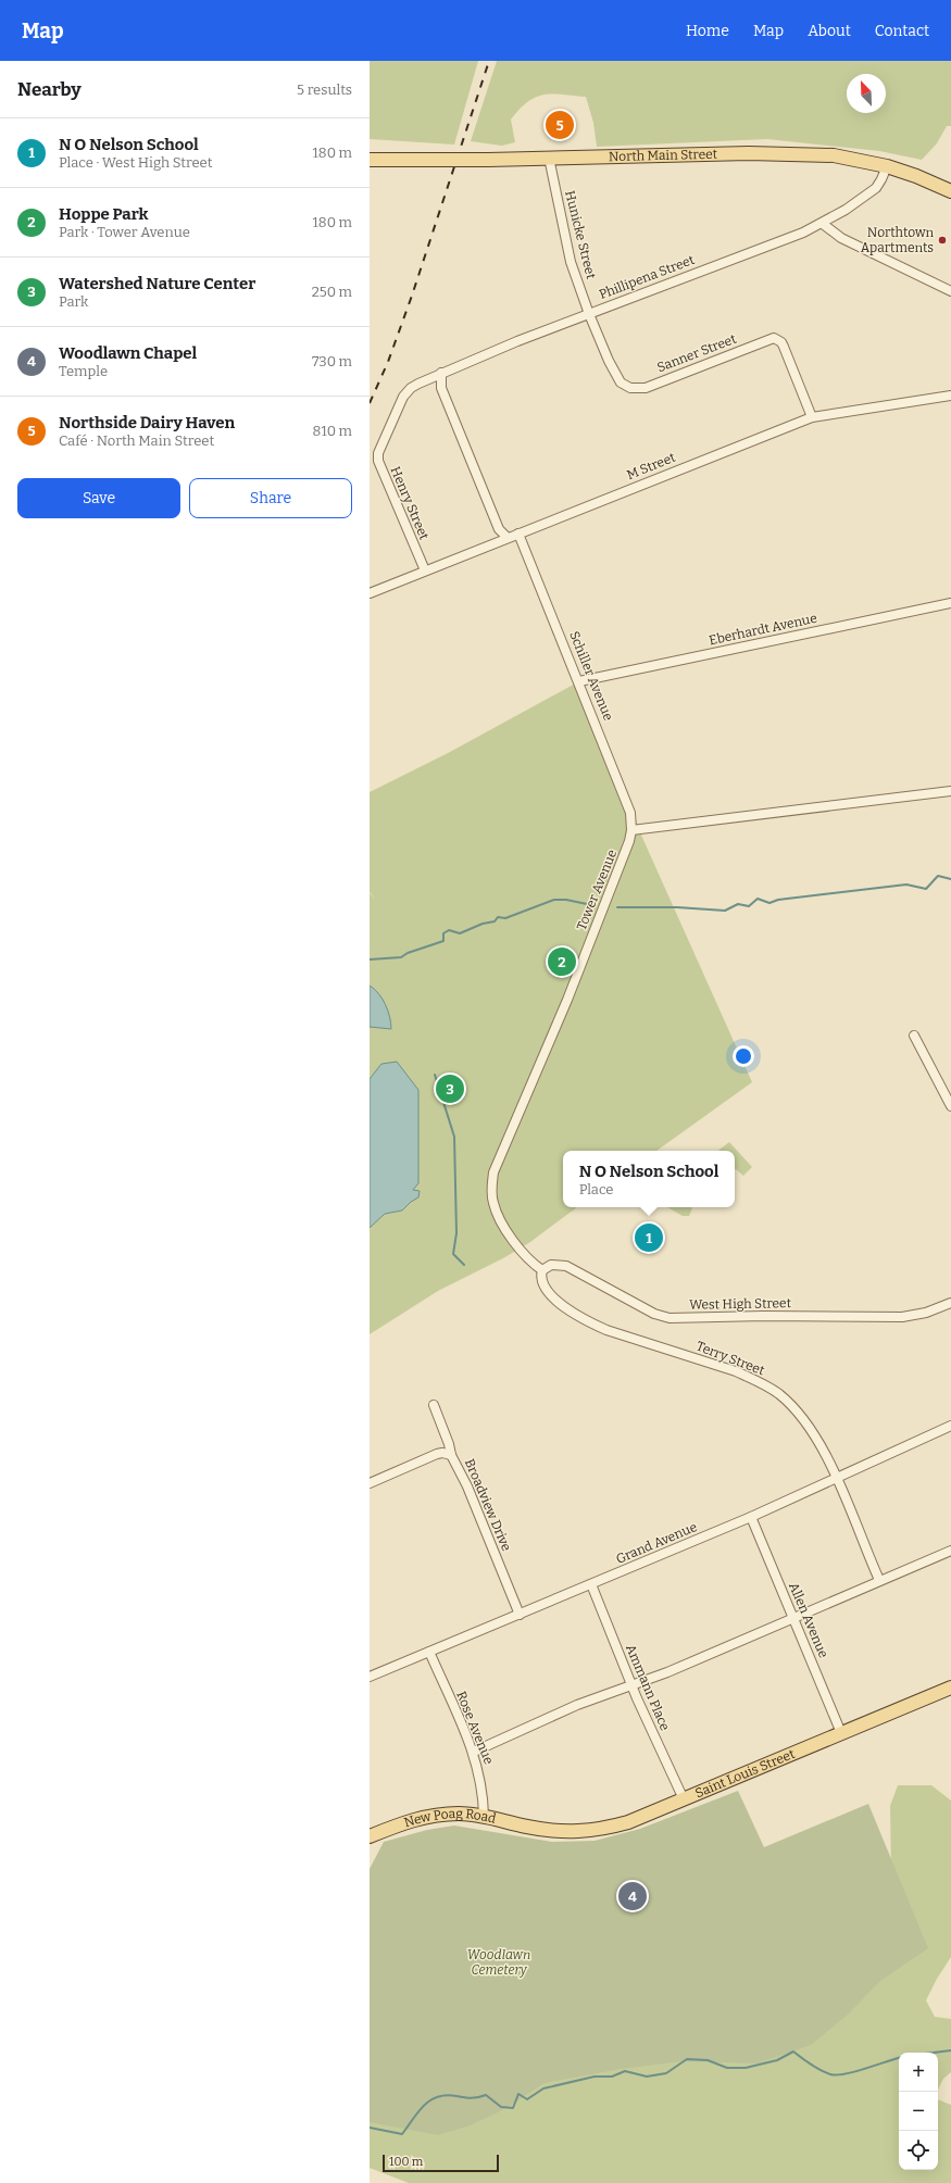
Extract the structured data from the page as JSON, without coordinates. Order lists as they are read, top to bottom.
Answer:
{
  "streets": {
    "main road": ["North Main Street", "Saint Louis Street", "New Poag Road"],
    "street": [
      "Hunicke Street",
      "Phillipena Street",
      "Sanner Street",
      "M Street",
      "Henry Street",
      "Eberhardt Avenue",
      "Schiller Avenue",
      "Tower Avenue",
      "West High Street",
      "Terry Street",
      "Broadview Drive",
      "Grand Avenue",
      "Allen Avenue",
      "Ammann Place",
      "Rose Avenue"
    ]
  },
  "crossings": [
    ["North Main Street", "Hunicke Street"],
    ["North Main Street", "Phillipena Street"],
    ["Hunicke Street", "Phillipena Street"],
    ["Hunicke Street", "Sanner Street"],
    ["Phillipena Street", "Henry Street"],
    ["Sanner Street", "M Street"],
    ["M Street", "Henry Street"],
    ["M Street", "Schiller Avenue"],
    ["Eberhardt Avenue", "Schiller Avenue"],
    ["Schiller Avenue", "Tower Avenue"],
    ["Tower Avenue", "West High Street"],
    ["Tower Avenue", "Terry Street"],
    ["West High Street", "Terry Street"],
    ["Terry Street", "Grand Avenue"],
    ["Broadview Drive", "Grand Avenue"],
    ["Grand Avenue", "Allen Avenue"],
    ["Grand Avenue", "Ammann Place"],
    ["Grand Avenue", "Rose Avenue"],
    ["Allen Avenue", "Saint Louis Street"],
    ["Ammann Place", "Saint Louis Street"],
    ["Rose Avenue", "New Poag Road"],
    ["Saint Louis Street", "New Poag Road"]
  ],
  "parks": ["Woodlawn Cemetery"],
  "places": ["Northtown Apartments"],
  "scale_bar": "100 m",
  "north": "top left",
  "page": {
    "header": "Map",
    "nav": [
      "Home",
      "Map",
      "About",
      "Contact"
    ],
    "heading": ["Nearby", "5 results"],
    "pins": [
      "5",
      "2",
      "3",
      "1",
      "4"
    ],
    "list": [
      {
        "mark": "1",
        "name": "N O Nelson School",
        "note": "Place · West High Street",
        "value": "180 m"
      },
      {
        "mark": "2",
        "name": "Hoppe Park",
        "note": "Park · Tower Avenue",
        "value": "180 m"
      },
      {
        "mark": "3",
        "name": "Watershed Nature Center",
        "note": "Park",
        "value": "250 m"
      },
      {
        "mark": "4",
        "name": "Woodlawn Chapel",
        "note": "Temple",
        "value": "730 m"
      },
      {
        "mark": "5",
        "name": "Northside Dairy Haven",
        "note": "Café · North Main Street",
        "value": "810 m"
      }
    ],
    "buttons": ["Save", "Share"],
    "popup": ["N O Nelson School", "Place"],
    "map_buttons": ["+", "−"],
    "scale": "100 m"
  }
}
